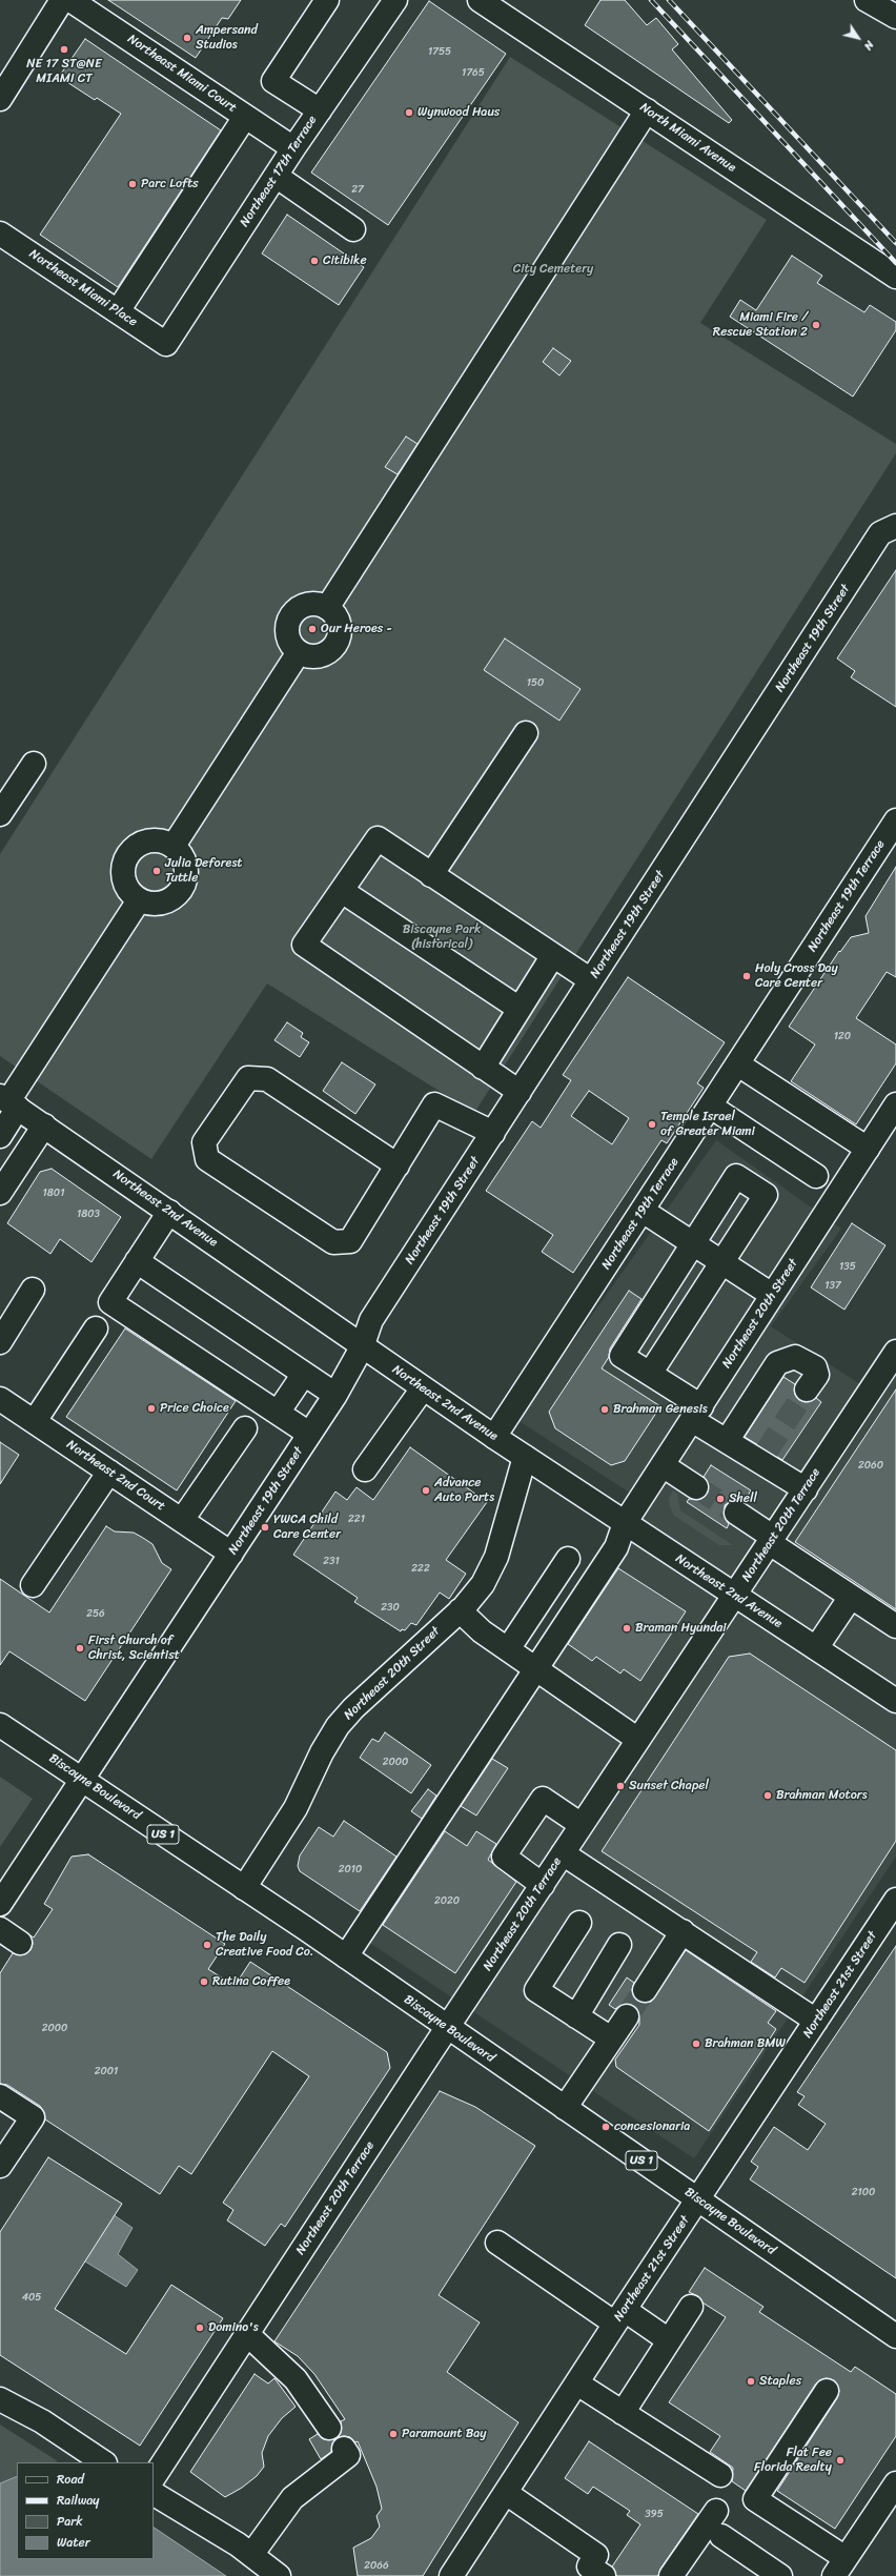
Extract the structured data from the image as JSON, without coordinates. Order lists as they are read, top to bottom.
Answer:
{
  "streets": {
    "street": [
      "Northeast Miami Court",
      "North Miami Avenue",
      "Northeast 17th Terrace",
      "Northeast Miami Place",
      "Northeast 19th Street",
      "Northeast 19th Terrace",
      "Northeast 2nd Avenue",
      "Northeast 20th Street",
      "Northeast 2nd Court",
      "Northeast 20th Terrace",
      "Biscayne Boulevard",
      "US 1",
      "Northeast 21st Street"
    ]
  },
  "crossings": [
    ["Northeast Miami Court", "Northeast 17th Terrace"],
    ["Northeast 17th Terrace", "Northeast Miami Place"],
    ["Northeast 19th Street", "Northeast 2nd Avenue"],
    ["Northeast 19th Street", "Northeast 2nd Court"],
    ["Northeast 19th Street", "Biscayne Boulevard"],
    ["Northeast 19th Terrace", "Northeast 2nd Avenue"],
    ["Northeast 2nd Avenue", "Northeast 20th Street"],
    ["Northeast 2nd Avenue", "Northeast 20th Terrace"],
    ["Northeast 20th Street", "Biscayne Boulevard"],
    ["Northeast 20th Terrace", "Biscayne Boulevard"],
    ["Biscayne Boulevard", "Northeast 21st Street"]
  ],
  "parks": ["City Cemetery", "Biscayne Park (historical)"],
  "places": [
    "Ampersand Studios",
    "NE 17 ST@NE MIAMI CT",
    "Wynwood Haus",
    "Parc Lofts",
    "Citibike",
    "Miami Fire / Rescue Station 2",
    "Our Heroes -",
    "Julia Deforest Tuttle",
    "Holy Cross Day Care Center",
    "Temple Israel of Greater Miami",
    "Price Choice",
    "Brahman Genesis",
    "Advance Auto Parts",
    "Shell",
    "YWCA Child Care Center",
    "Braman Hyundai",
    "First Church of Christ, Scientist",
    "Sunset Chapel",
    "Brahman Motors",
    "The Daily Creative Food Co.",
    "Rutina Coffee",
    "Brahman BMW",
    "concesionaria",
    "Domino's",
    "Staples",
    "Paramount Bay",
    "Flat Fee Florida Realty"
  ],
  "house_numbers": [
    "1755",
    "1765",
    "27",
    "150",
    "120",
    "1801",
    "1803",
    "135",
    "137",
    "2060",
    "221",
    "231",
    "222",
    "230",
    "256",
    "2000",
    "2010",
    "2020",
    "2000",
    "2001",
    "2100",
    "405",
    "395",
    "2066"
  ],
  "legend": [
    "Road",
    "Railway",
    "Park",
    "Water"
  ],
  "north": "bottom right"
}
